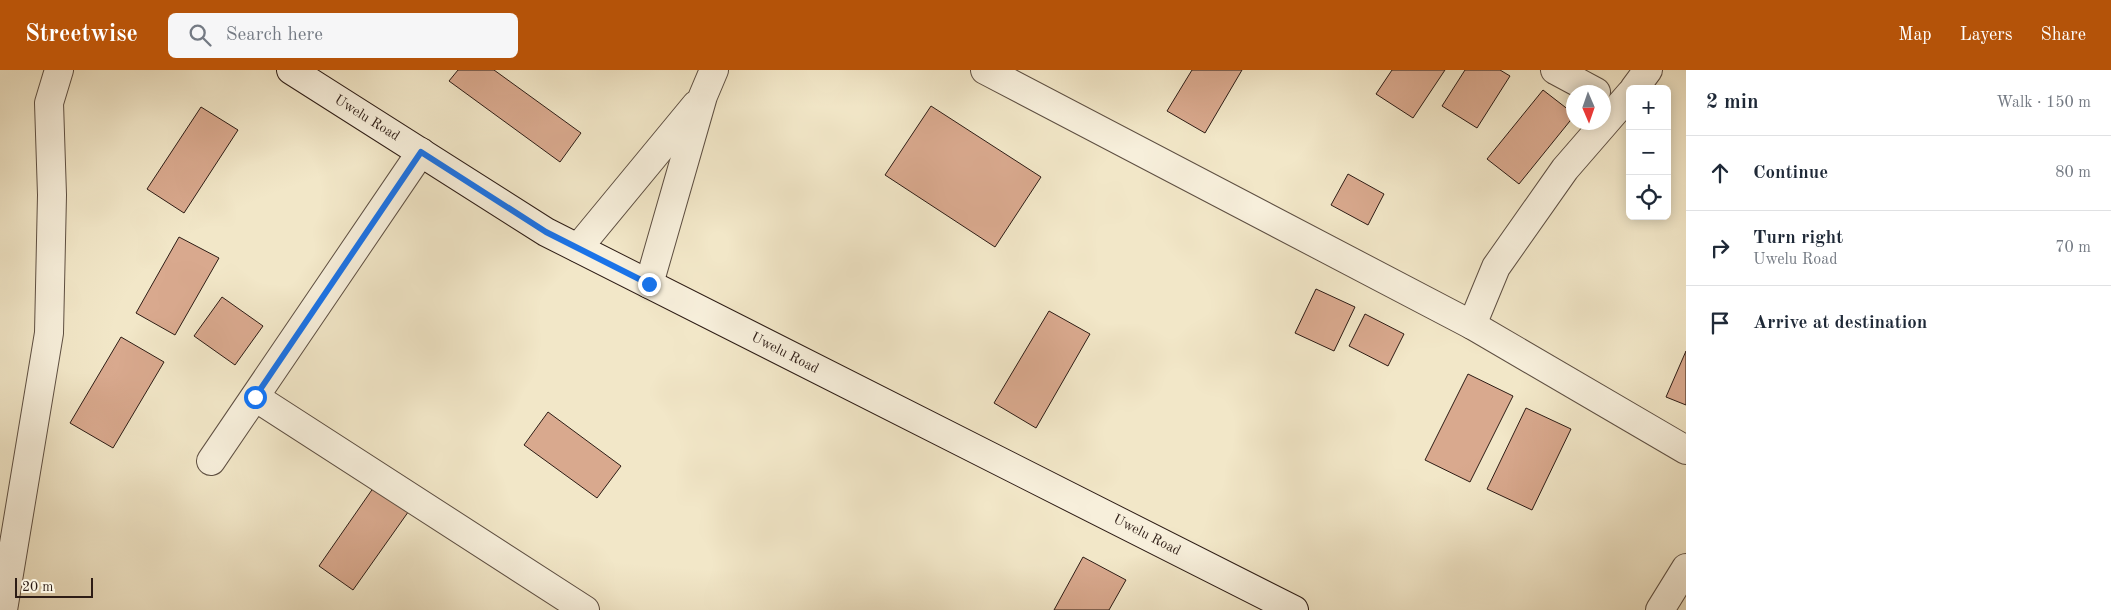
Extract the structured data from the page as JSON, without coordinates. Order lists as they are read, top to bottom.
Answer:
{
  "streets": {
    "street": ["Uwelu Road"]
  },
  "scale_bar": "20 m",
  "north": "bottom",
  "page": {
    "header": "Streetwise",
    "search": "Search here",
    "nav": ["Map", "Layers", "Share"],
    "heading": ["2 min", "Walk · 150 m"],
    "map_buttons": ["+", "−"],
    "list": [
      ["Continue", "80 m"],
      ["Turn right", "Uwelu Road", "70 m"],
      "Arrive at destination"
    ],
    "scale": "20 m"
  }
}
